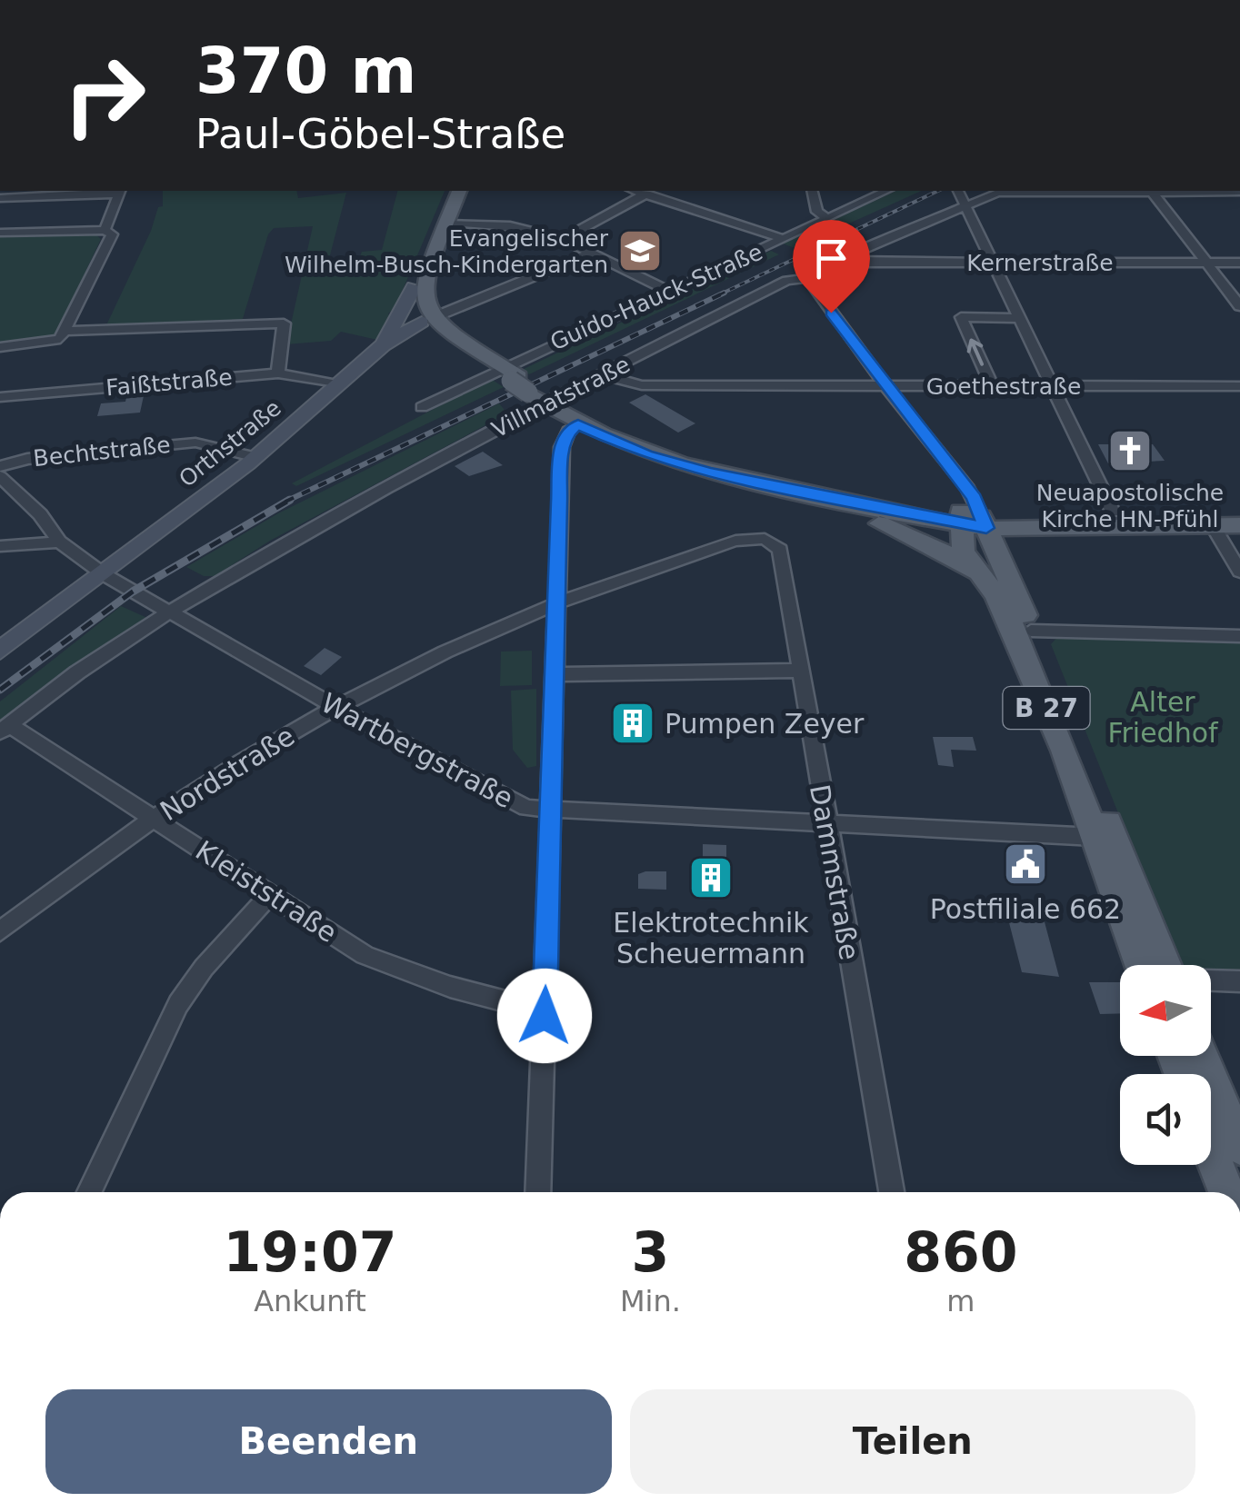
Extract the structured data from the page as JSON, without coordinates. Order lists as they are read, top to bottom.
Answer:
{
  "streets": {
    "main road": ["B 27"],
    "street": [
      "Kernerstraße",
      "Guido-Hauck-Straße",
      "Faißtstraße",
      "Goethestraße",
      "Villmatstraße",
      "Orthstraße",
      "Bechtstraße",
      "Wartbergstraße",
      "Nordstraße",
      "Dammstraße",
      "Kleiststraße"
    ]
  },
  "crossings": [
    ["Kernerstraße", "Villmatstraße"],
    ["Guido-Hauck-Straße", "Villmatstraße"],
    ["Faißtstraße", "Orthstraße"],
    ["Goethestraße", "Villmatstraße"],
    ["Villmatstraße", "Wartbergstraße"],
    ["Villmatstraße", "Kleiststraße"],
    ["Orthstraße", "Bechtstraße"],
    ["Orthstraße", "Wartbergstraße"],
    ["B 27", "Wartbergstraße"],
    ["Wartbergstraße", "Nordstraße"],
    ["Wartbergstraße", "Dammstraße"],
    ["Nordstraße", "Dammstraße"],
    ["Nordstraße", "Kleiststraße"]
  ],
  "parks": ["Alter Friedhof"],
  "places": {
    "school or university": ["Evangelischer Wilhelm-Busch-Kindergarten"],
    "church": ["Neuapostolische Kirche HN-Pfühl"],
    "building": ["Pumpen Zeyer", "Elektrotechnik Scheuermann"],
    "public building": ["Postfiliale 662"]
  },
  "north": "left",
  "page": {
    "turn": ["370 m", "Paul-Göbel-Straße"],
    "eta": [
      "19:07",
      "Ankunft",
      "3",
      "Min.",
      "860",
      "m"
    ],
    "buttons": ["Beenden", "Teilen"]
  }
}
